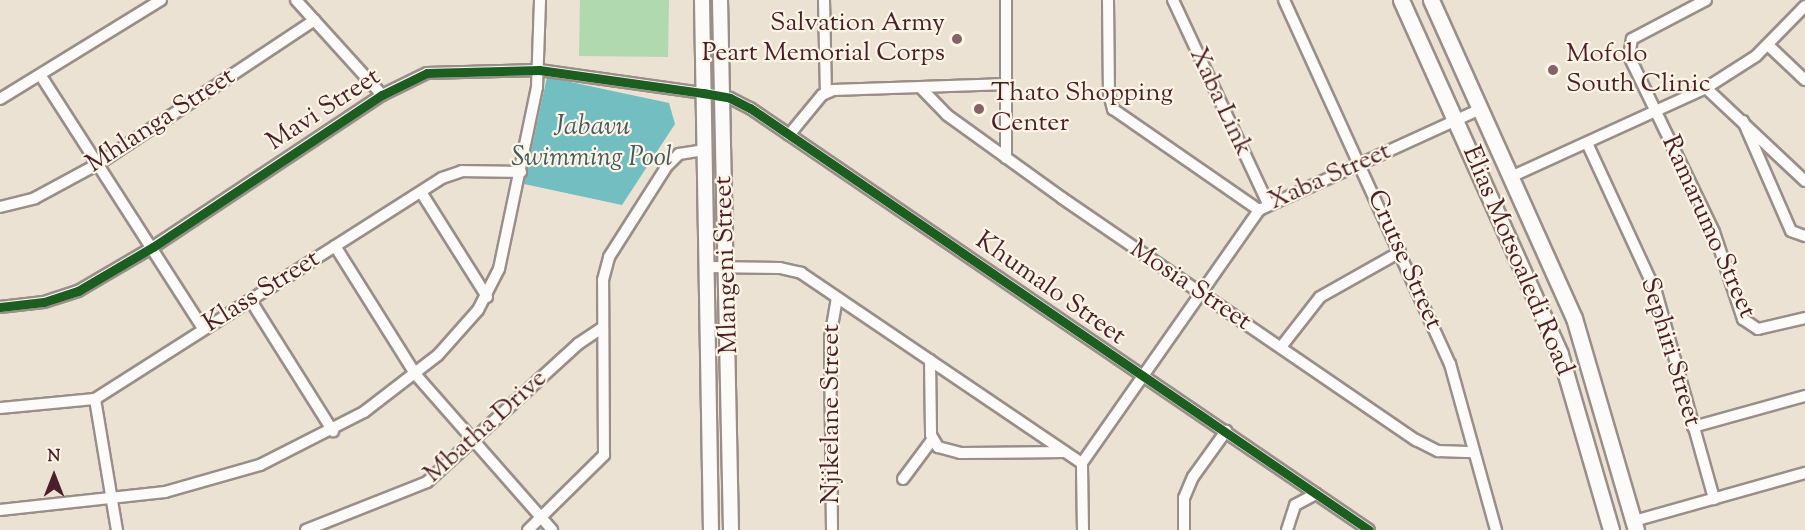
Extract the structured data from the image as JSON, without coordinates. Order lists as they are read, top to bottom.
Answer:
{
  "streets": {
    "main road": ["Elias Motsoaledi Road"],
    "street": [
      "Xaba Link",
      "Mavi Street",
      "Mhlanga Street",
      "Xaba Street",
      "Ramarumo Street",
      "Crutse Street",
      "Mlangeni Street",
      "Mosia Street",
      "Khumalo Street",
      "Klass Street",
      "Sephiri Street",
      "Njikelane Street",
      "Mbatha Drive"
    ]
  },
  "crossings": [
    ["Xaba Link", "Xaba Street"],
    ["Mavi Street", "Mlangeni Street"],
    ["Mavi Street", "Khumalo Street"],
    ["Xaba Street", "Crutse Street"],
    ["Xaba Street", "Elias Motsoaledi Road"],
    ["Xaba Street", "Mosia Street"],
    ["Xaba Street", "Khumalo Street"],
    ["Crutse Street", "Mosia Street"],
    ["Mlangeni Street", "Khumalo Street"]
  ],
  "water": ["Jabavu Swimming Pool"],
  "places": ["Salvation Army Peart Memorial Corps", "Mofolo South Clinic", "Thato Shopping Center"],
  "north": "top"
}
